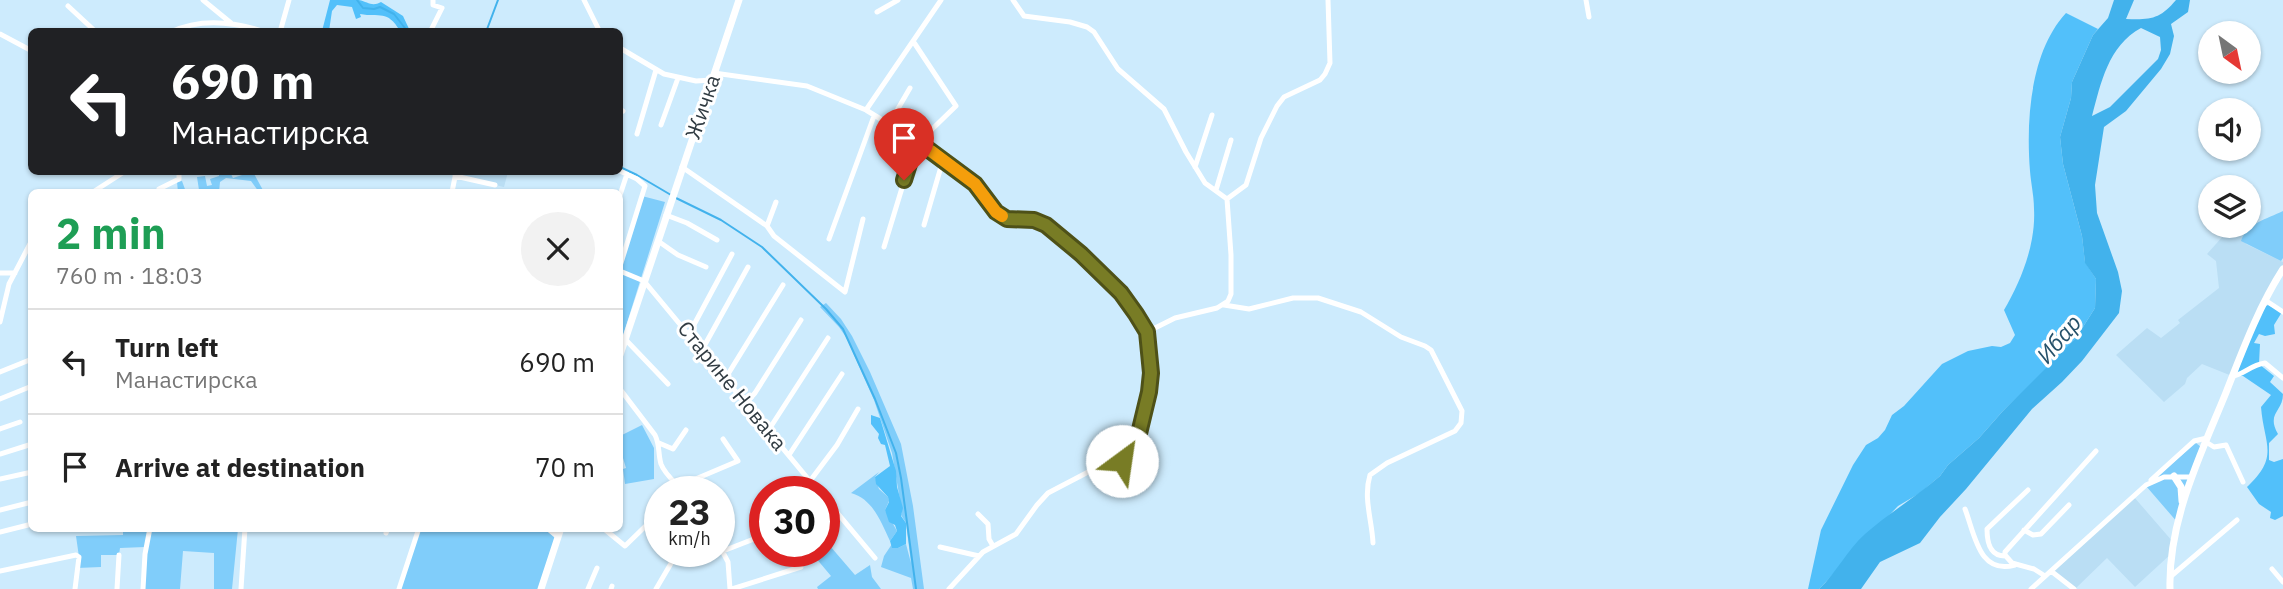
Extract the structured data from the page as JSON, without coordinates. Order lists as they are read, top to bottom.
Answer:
{
  "streets": {
    "main road": ["Жичка"],
    "street": ["Старине Новака"]
  },
  "crossings": [
    ["Жичка", "Старине Новака"]
  ],
  "water": ["Ибар"],
  "north": "bottom right",
  "page": {
    "turn": ["690 m", "Манастирска"],
    "heading": ["2 min", "760 m · 18:03"],
    "list": [
      {
        "name": "Turn left",
        "note": "Манастирска",
        "value": "690 m"
      },
      {
        "name": "Arrive at destination",
        "value": "70 m"
      }
    ],
    "speed": "23 km/h",
    "limit": "30"
  }
}
